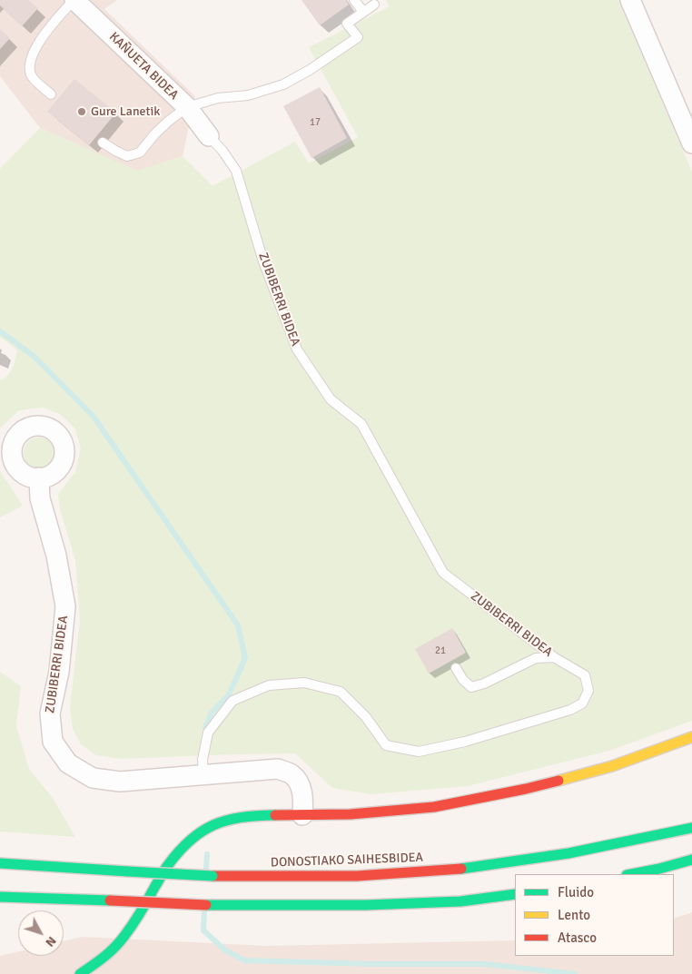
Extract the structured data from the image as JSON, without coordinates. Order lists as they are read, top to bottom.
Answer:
{
  "streets": {
    "main road": ["DONOSTIAKO SAIHESBIDEA"],
    "street": ["KAÑUETA BIDEA", "ZUBIBERRI BIDEA"]
  },
  "crossings": [
    ["KAÑUETA BIDEA", "ZUBIBERRI BIDEA"]
  ],
  "places": ["Gure Lanetik"],
  "house_numbers": ["17", "21"],
  "legend": ["Fluido", "Lento", "Atasco"],
  "north": "bottom right"
}
